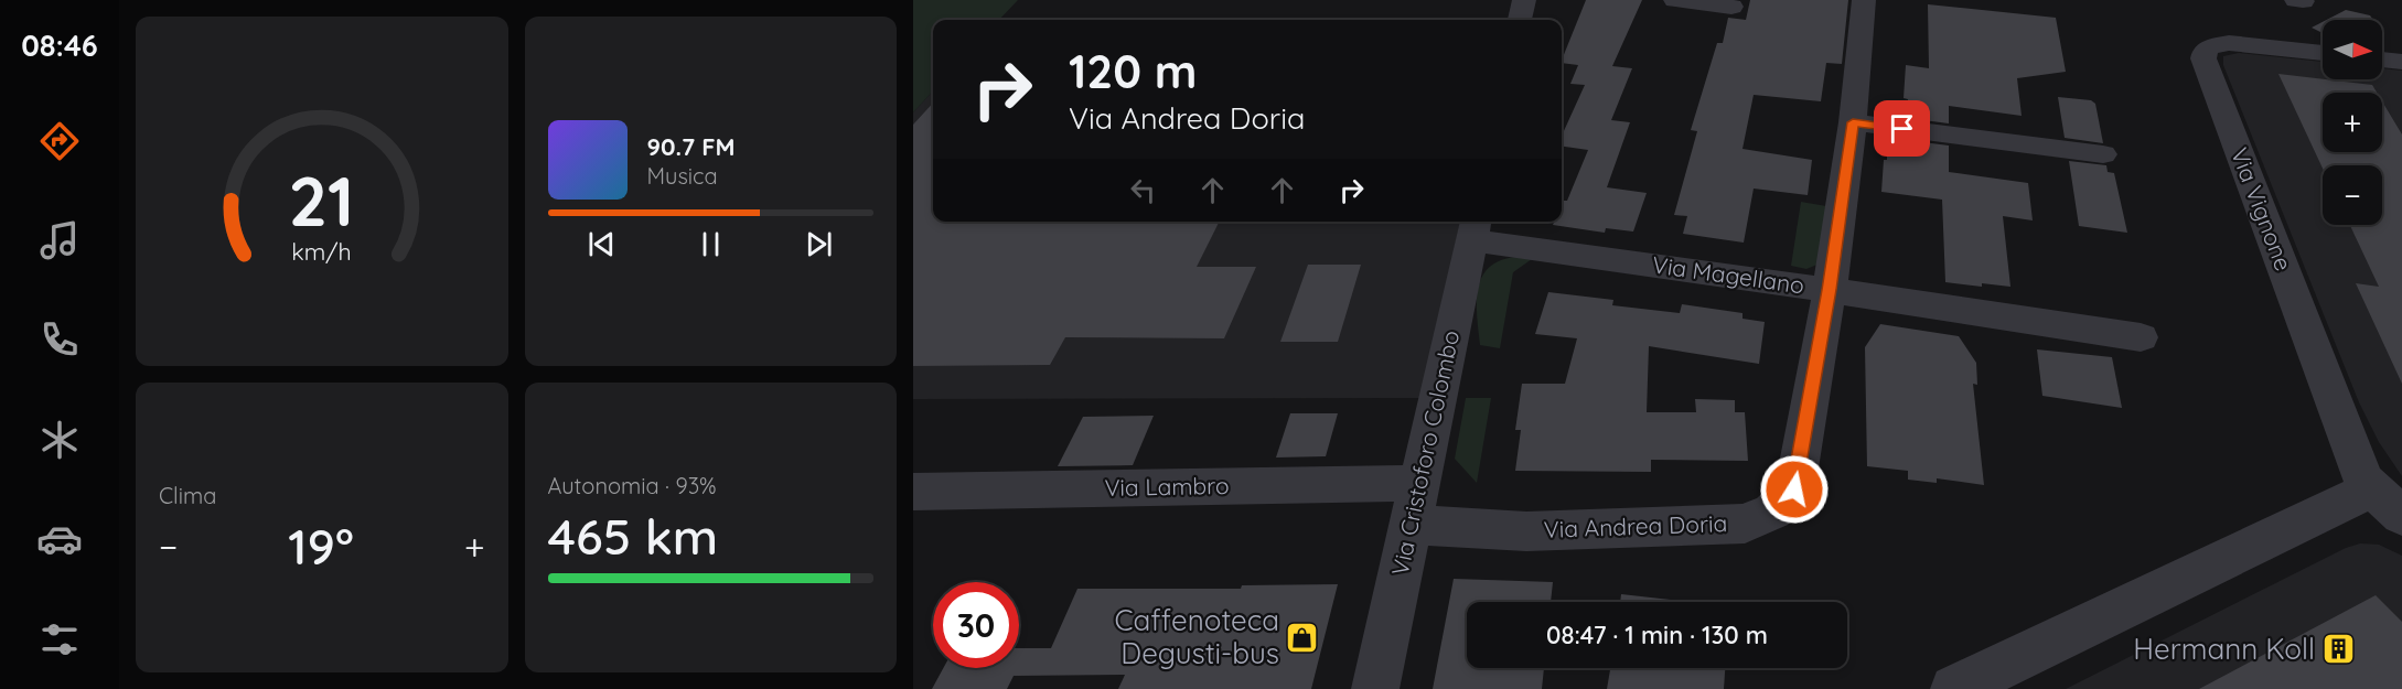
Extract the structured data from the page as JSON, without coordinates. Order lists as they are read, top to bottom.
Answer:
{
  "streets": {
    "street": [
      "Via Vignone",
      "Via Magellano",
      "Via Cristoforo Colombo",
      "Via Lambro",
      "Via Andrea Doria"
    ]
  },
  "crossings": [
    ["Via Magellano", "Via Cristoforo Colombo"],
    ["Via Magellano", "Via Andrea Doria"],
    ["Via Cristoforo Colombo", "Via Lambro"],
    ["Via Cristoforo Colombo", "Via Andrea Doria"]
  ],
  "places": {
    "shop": ["Caffenoteca Degusti-bus"],
    "building": ["Hermann Koll"]
  },
  "north": "right",
  "page": {
    "tabs": "08:46",
    "map_buttons": ["+", "−"],
    "turn": ["120 m", "Via Andrea Doria"],
    "song": ["90.7 FM", "Musica"],
    "tile": [
      "Clima",
      ["Autonomia · 93%", "465 km"]
    ],
    "heat": ["−", "19°", "+"],
    "limit": "30",
    "trip": "08:47 · 1 min · 130 m",
    "gauge": ["21", "km/h"]
  }
}
